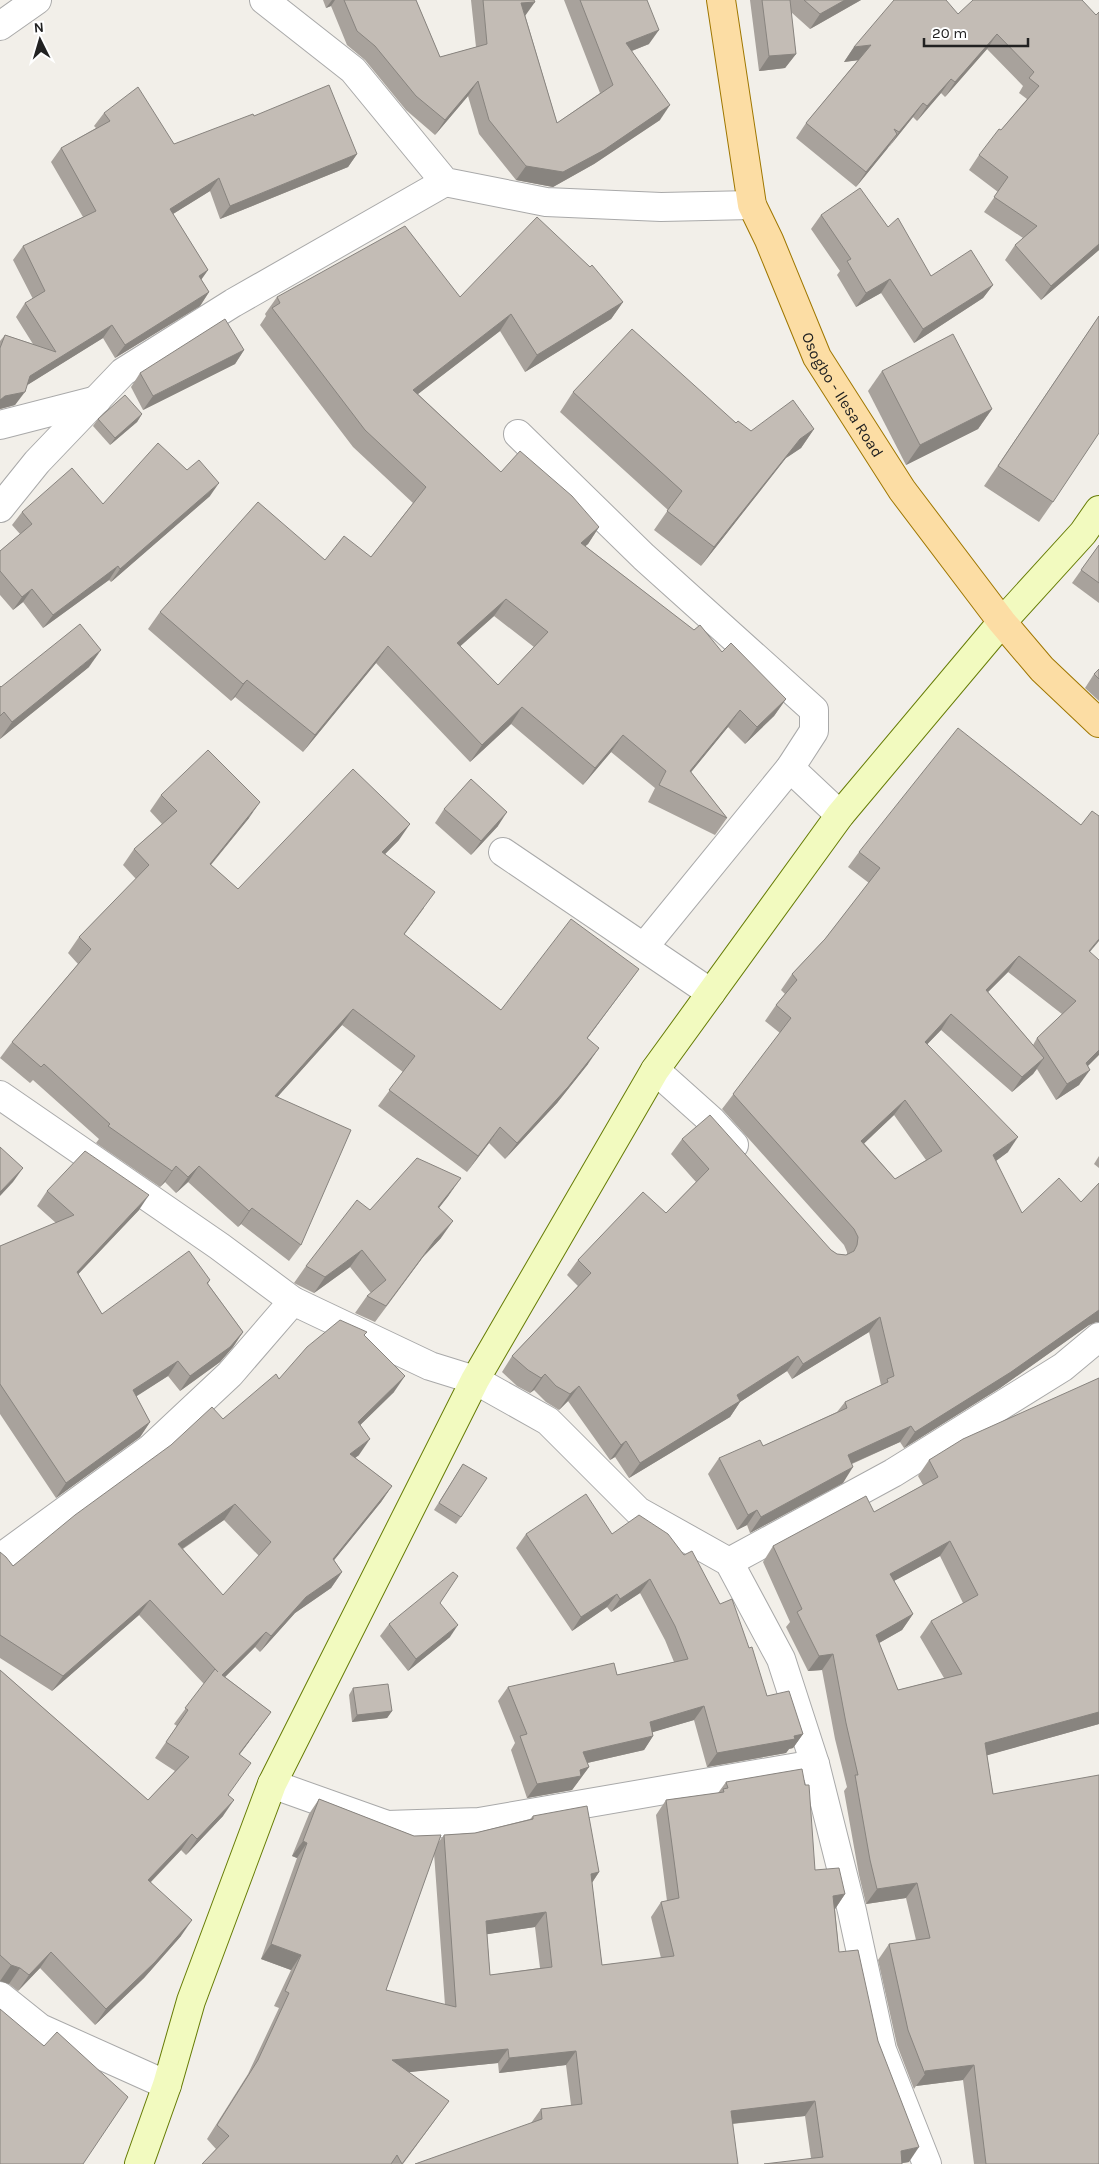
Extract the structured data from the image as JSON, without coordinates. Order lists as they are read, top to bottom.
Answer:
{
  "streets": {
    "main road": ["Osogbo - Ilesa Road"]
  },
  "scale_bar": "20 m",
  "north": "top"
}
